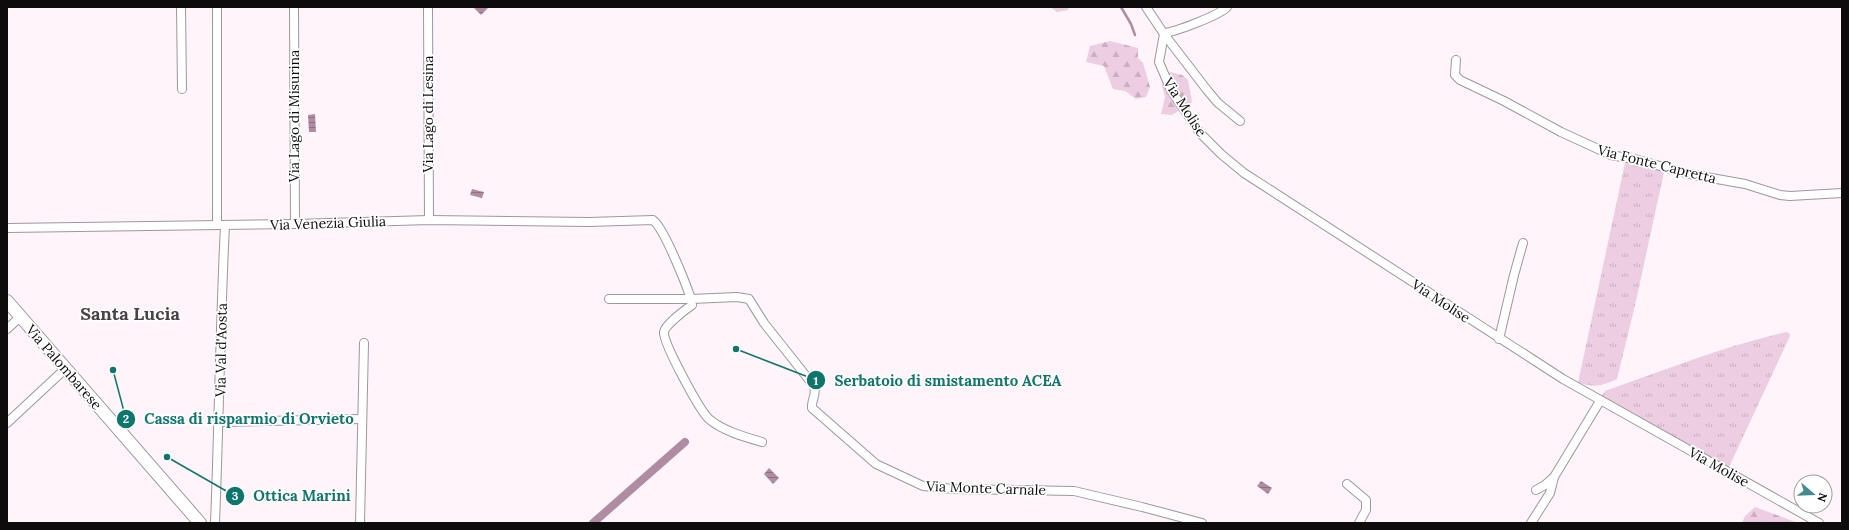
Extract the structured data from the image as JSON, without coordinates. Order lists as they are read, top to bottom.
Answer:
{
  "streets": {
    "main road": ["Via Palombarese"],
    "street": [
      "Via Molise",
      "Via Lago di Lesina",
      "Via Lago di Misurina",
      "Via Fonte Capretta",
      "Via Venezia Giulia",
      "Via Val d'Aosta",
      "Via Monte Carnale"
    ]
  },
  "crossings": [
    ["Via Lago di Lesina", "Via Venezia Giulia"],
    ["Via Lago di Misurina", "Via Venezia Giulia"],
    ["Via Venezia Giulia", "Via Val d'Aosta"],
    ["Via Venezia Giulia", "Via Monte Carnale"]
  ],
  "districts": ["Santa Lucia"],
  "places": ["Serbatoio di smistamento ACEA", "Cassa di risparmio di Orvieto", "Ottica Marini"],
  "north": "right"
}
